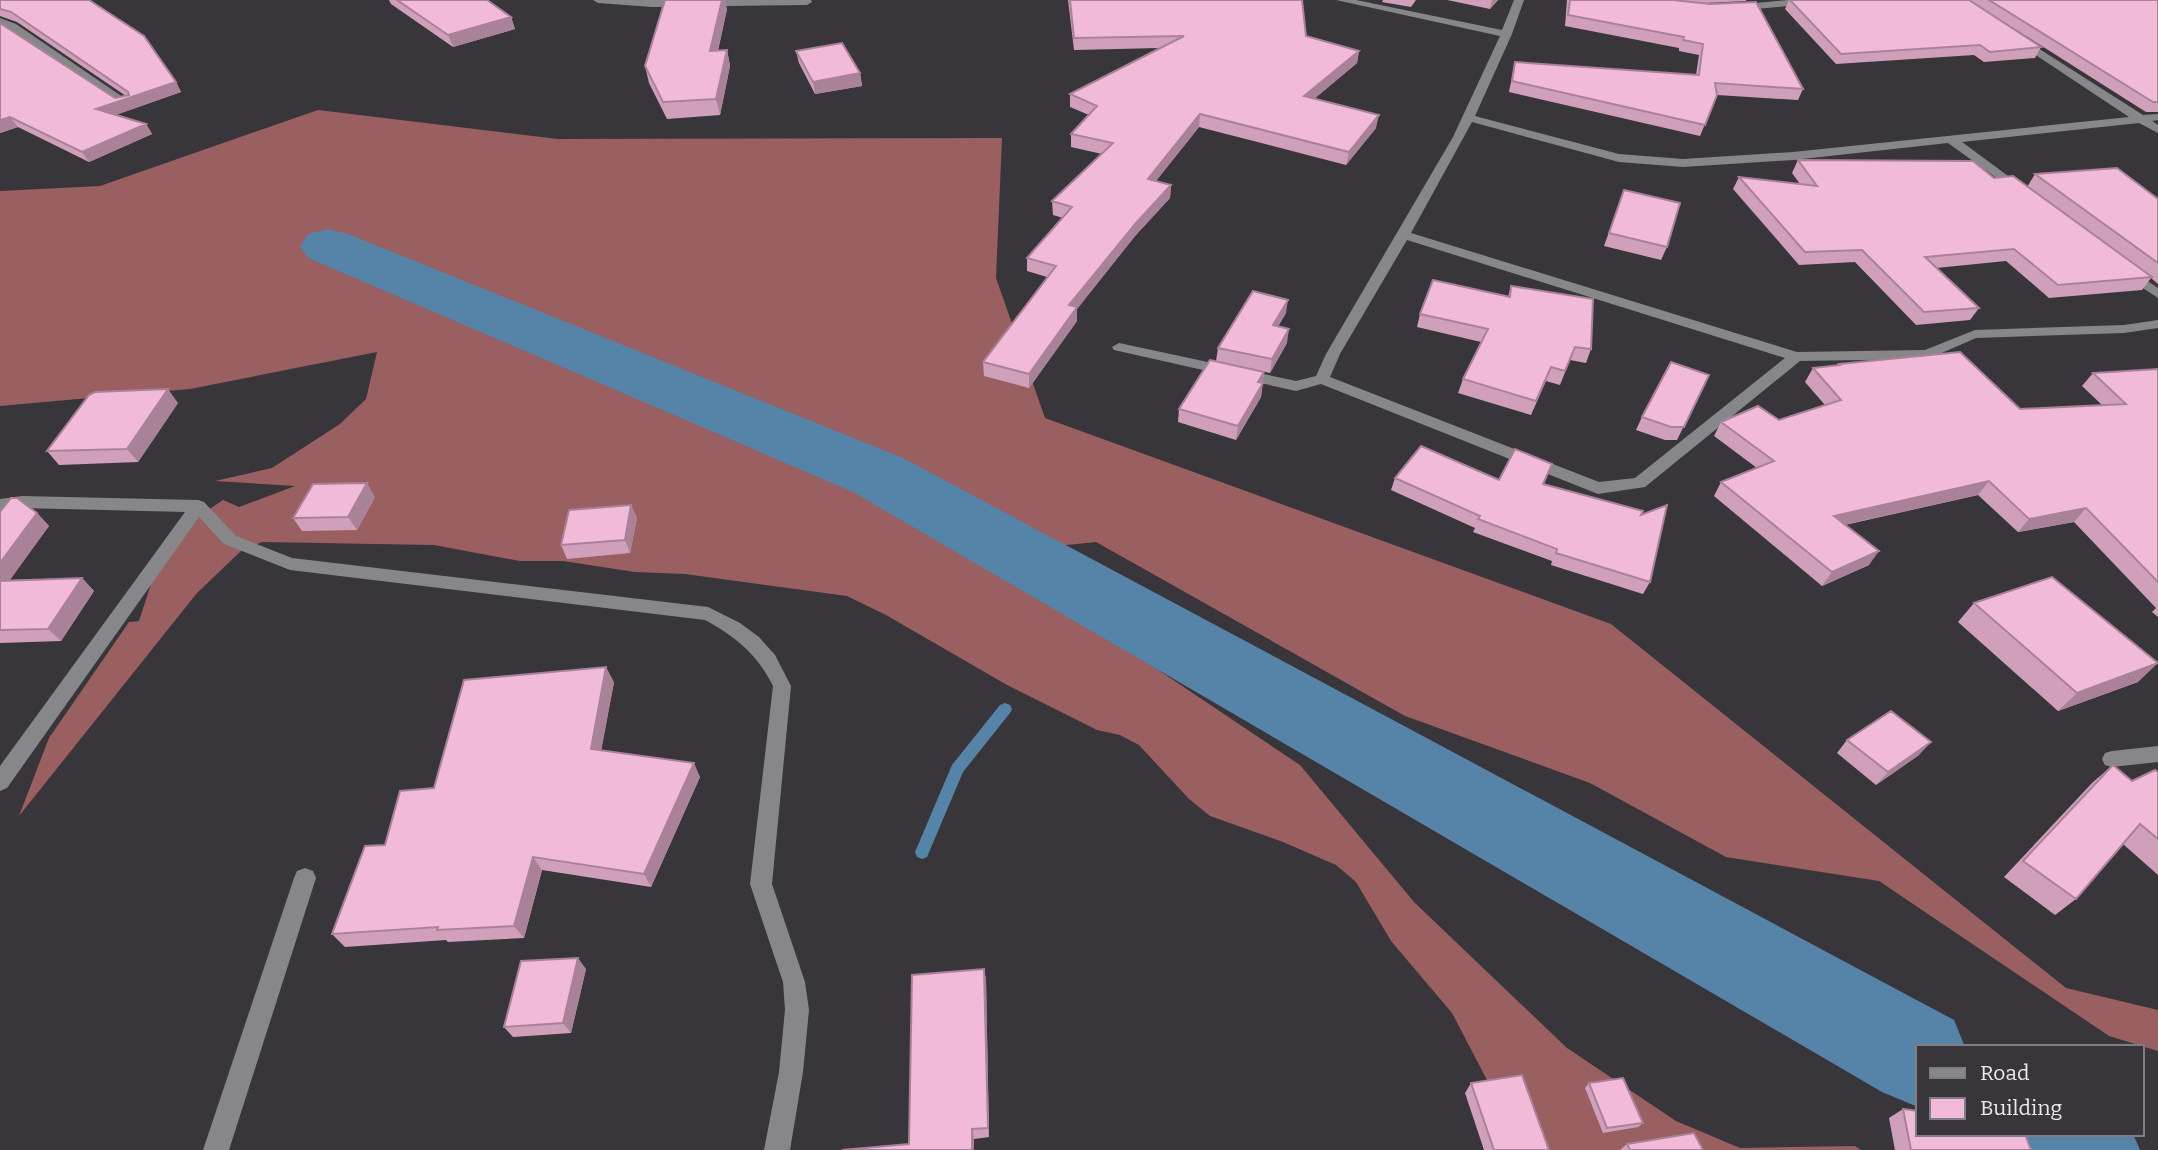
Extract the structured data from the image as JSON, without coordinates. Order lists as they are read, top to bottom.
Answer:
{
  "legend": ["Road", "Building"]
}
